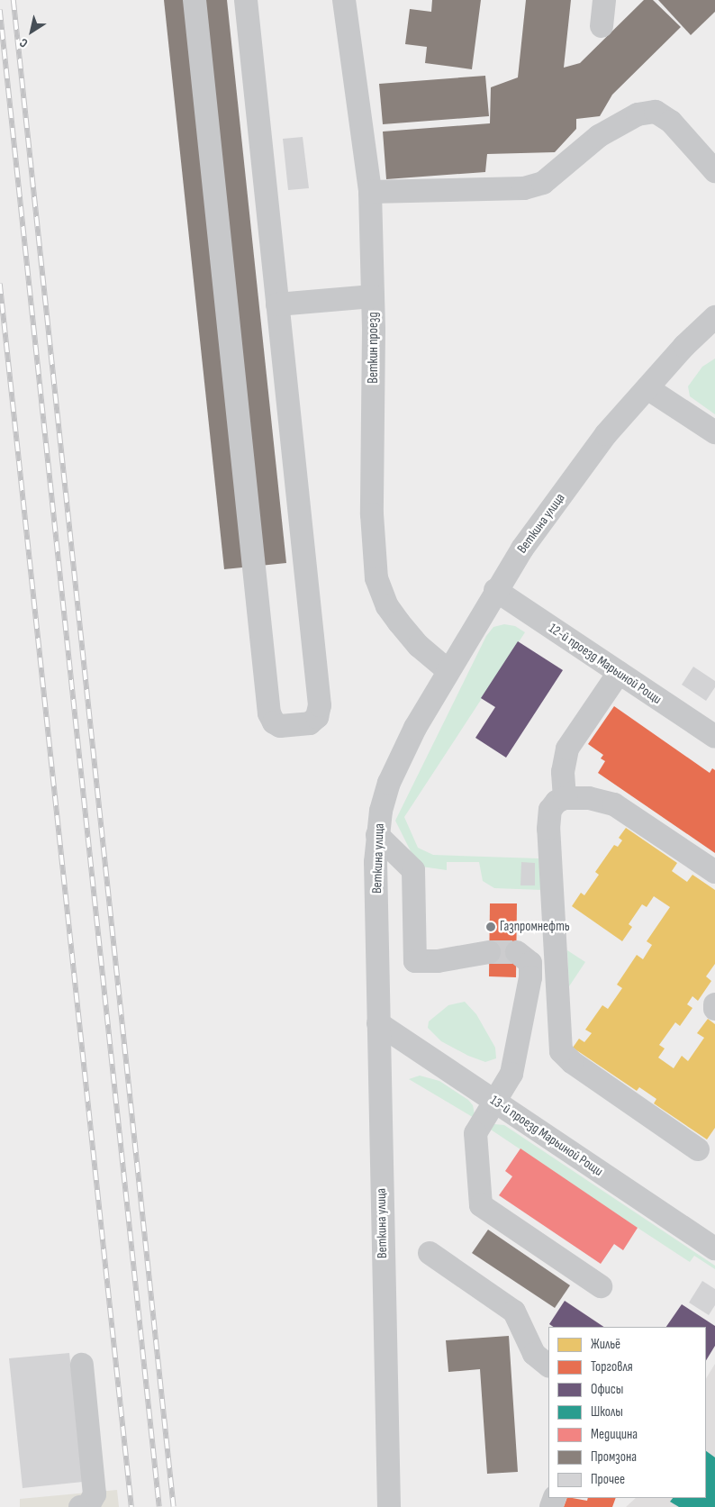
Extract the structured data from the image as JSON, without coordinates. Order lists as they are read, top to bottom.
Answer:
{
  "streets": {
    "street": [
      "Веткин проезд",
      "Веткина улица",
      "12-й проезд Марьиной Рощи",
      "13-й проезд Марьиной Рощи"
    ]
  },
  "crossings": [
    ["Веткин проезд", "Веткина улица"],
    ["Веткина улица", "12-й проезд Марьиной Рощи"],
    ["Веткина улица", "13-й проезд Марьиной Рощи"]
  ],
  "places": ["Газпромнефть"],
  "legend": [
    "Жильё",
    "Торговля",
    "Офисы",
    "Школы",
    "Медицина",
    "Промзона",
    "Прочее"
  ],
  "north": "bottom left"
}
